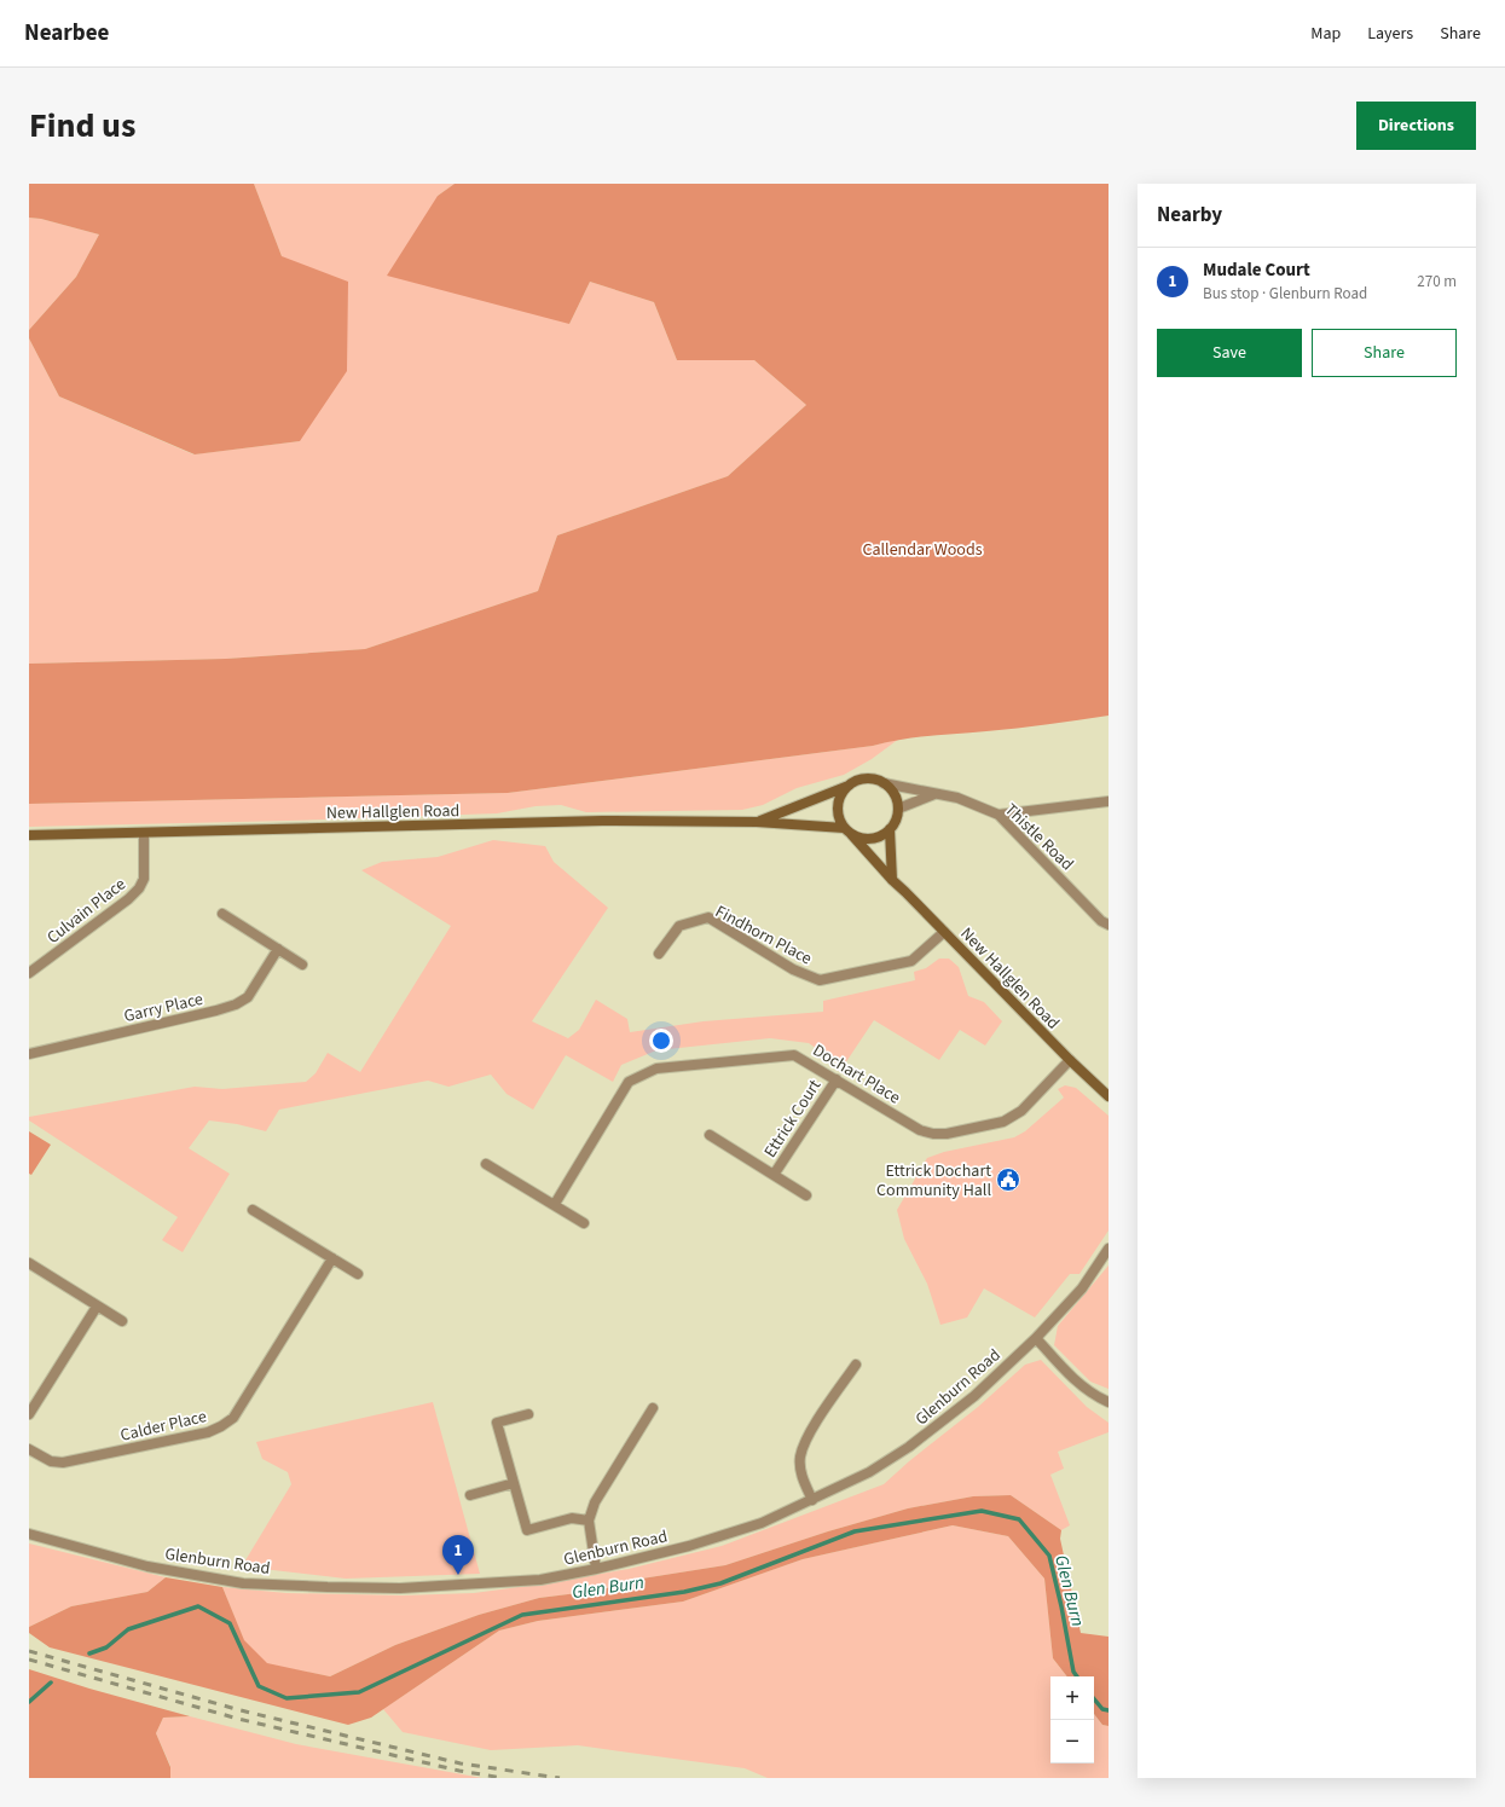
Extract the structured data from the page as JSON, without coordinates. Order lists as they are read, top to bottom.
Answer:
{
  "streets": {
    "street": [
      "New Hallglen Road",
      "Thistle Road",
      "Culvain Place",
      "Findhorn Place",
      "Garry Place",
      "Dochart Place",
      "Ettrick Court",
      "Glenburn Road",
      "Calder Place"
    ]
  },
  "crossings": [
    ["New Hallglen Road", "Thistle Road"],
    ["New Hallglen Road", "Culvain Place"],
    ["New Hallglen Road", "Findhorn Place"],
    ["New Hallglen Road", "Dochart Place"],
    ["Dochart Place", "Ettrick Court"]
  ],
  "water": ["Glen Burn"],
  "parks": ["Callendar Woods"],
  "places": {
    "public building": ["Ettrick Dochart Community Hall"]
  },
  "page": {
    "header": "Nearbee",
    "nav": ["Map", "Layers", "Share"],
    "title": "Find us",
    "buttons": [
      "Directions",
      ["Save", "Share"]
    ],
    "heading": "Nearby",
    "list": [
      {
        "mark": "1",
        "name": "Mudale Court",
        "note": "Bus stop · Glenburn Road",
        "value": "270 m"
      }
    ],
    "pins": "1",
    "map_buttons": ["+", "−"]
  }
}
